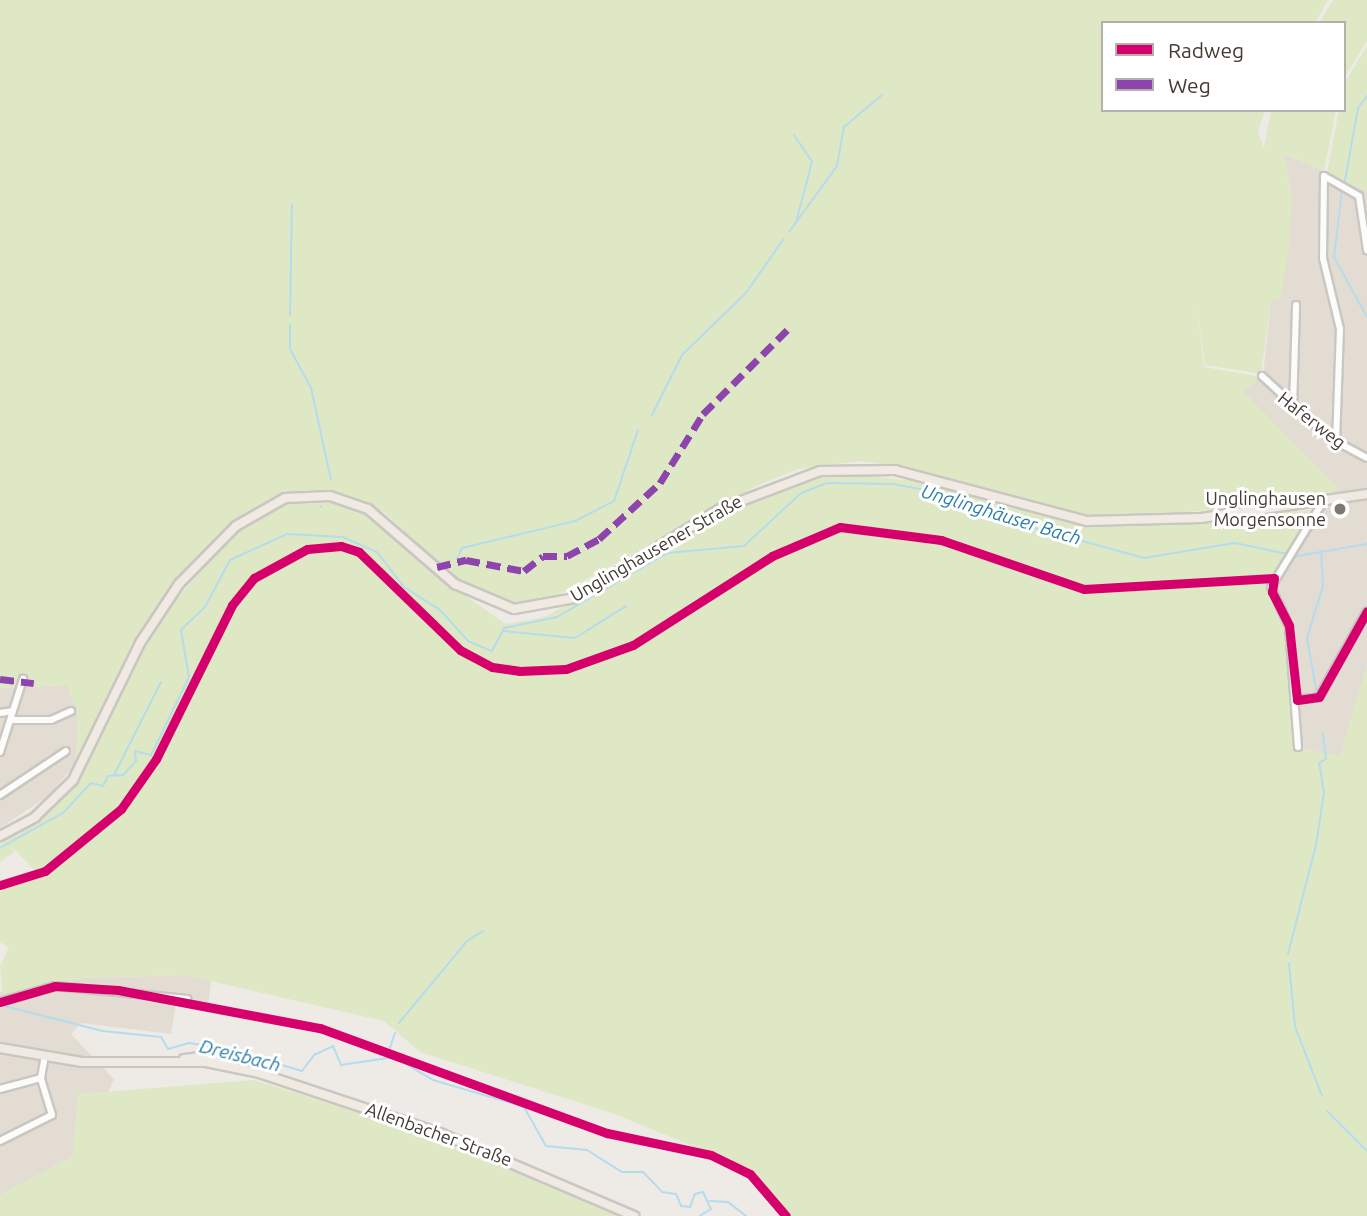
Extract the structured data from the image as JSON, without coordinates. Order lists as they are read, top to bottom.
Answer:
{
  "streets": {
    "main road": ["Unglinghausener Straße", "Allenbacher Straße"],
    "street": ["Haferweg"]
  },
  "water": ["Unglinghäuser Bach", "Dreisbach"],
  "places": ["Unglinghausen Morgensonne"],
  "legend": ["Radweg", "Weg"]
}
